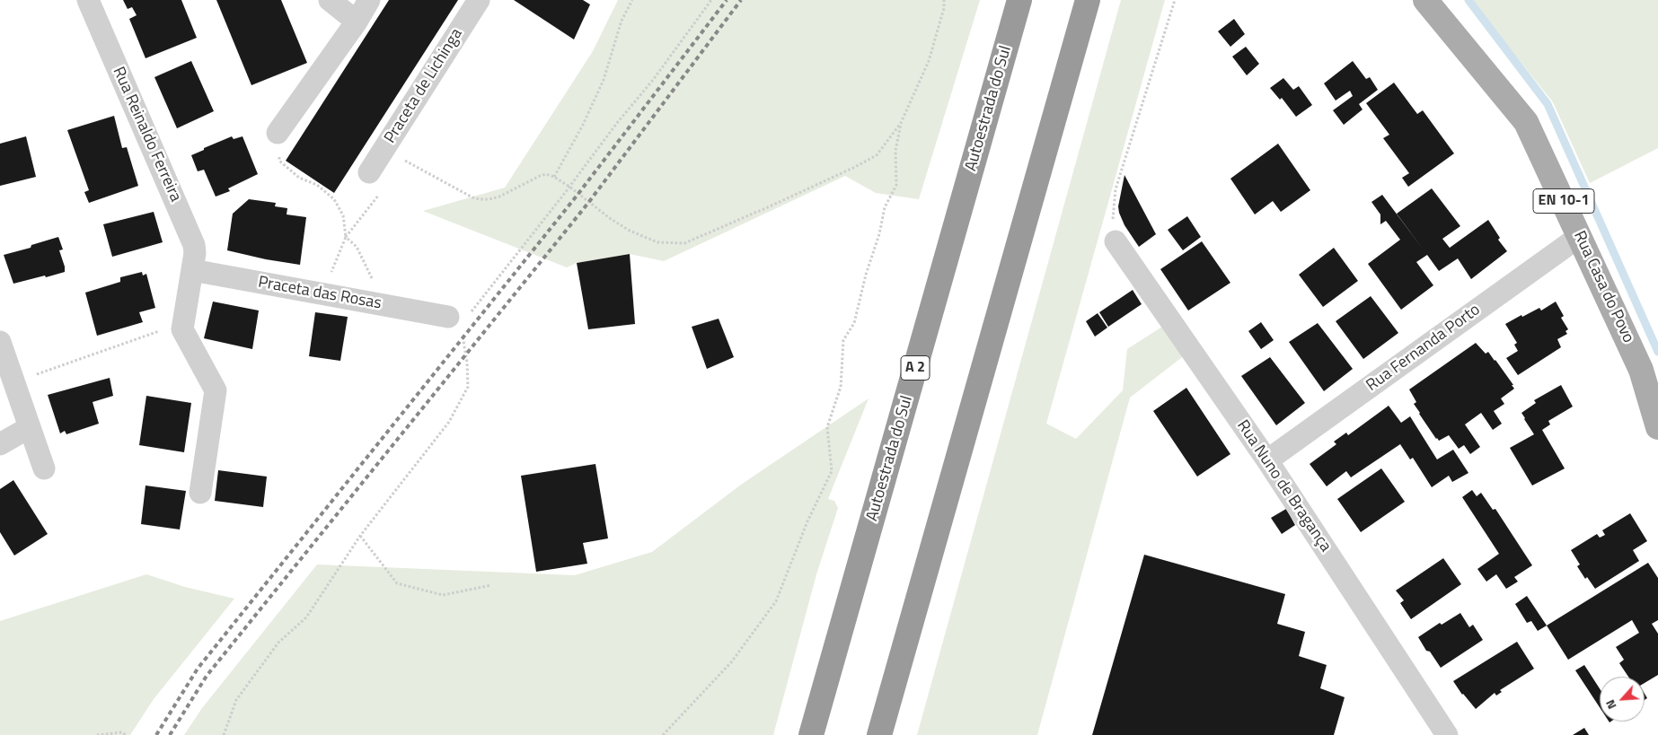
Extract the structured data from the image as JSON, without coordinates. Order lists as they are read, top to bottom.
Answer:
{
  "streets": {
    "highway": ["Autoestrada do Sul", "A 2"],
    "main road": ["EN 10-1", "Rua Casa do Povo"],
    "street": [
      "Praceta de Lichinga",
      "Rua Reinaldo Ferreira",
      "Praceta das Rosas",
      "Rua Fernanda Porto",
      "Rua Nuno de Bragança"
    ]
  },
  "crossings": [
    ["Rua Reinaldo Ferreira", "Praceta das Rosas"],
    ["Rua Casa do Povo", "Rua Fernanda Porto"],
    ["Rua Fernanda Porto", "Rua Nuno de Bragança"]
  ],
  "north": "bottom left"
}
